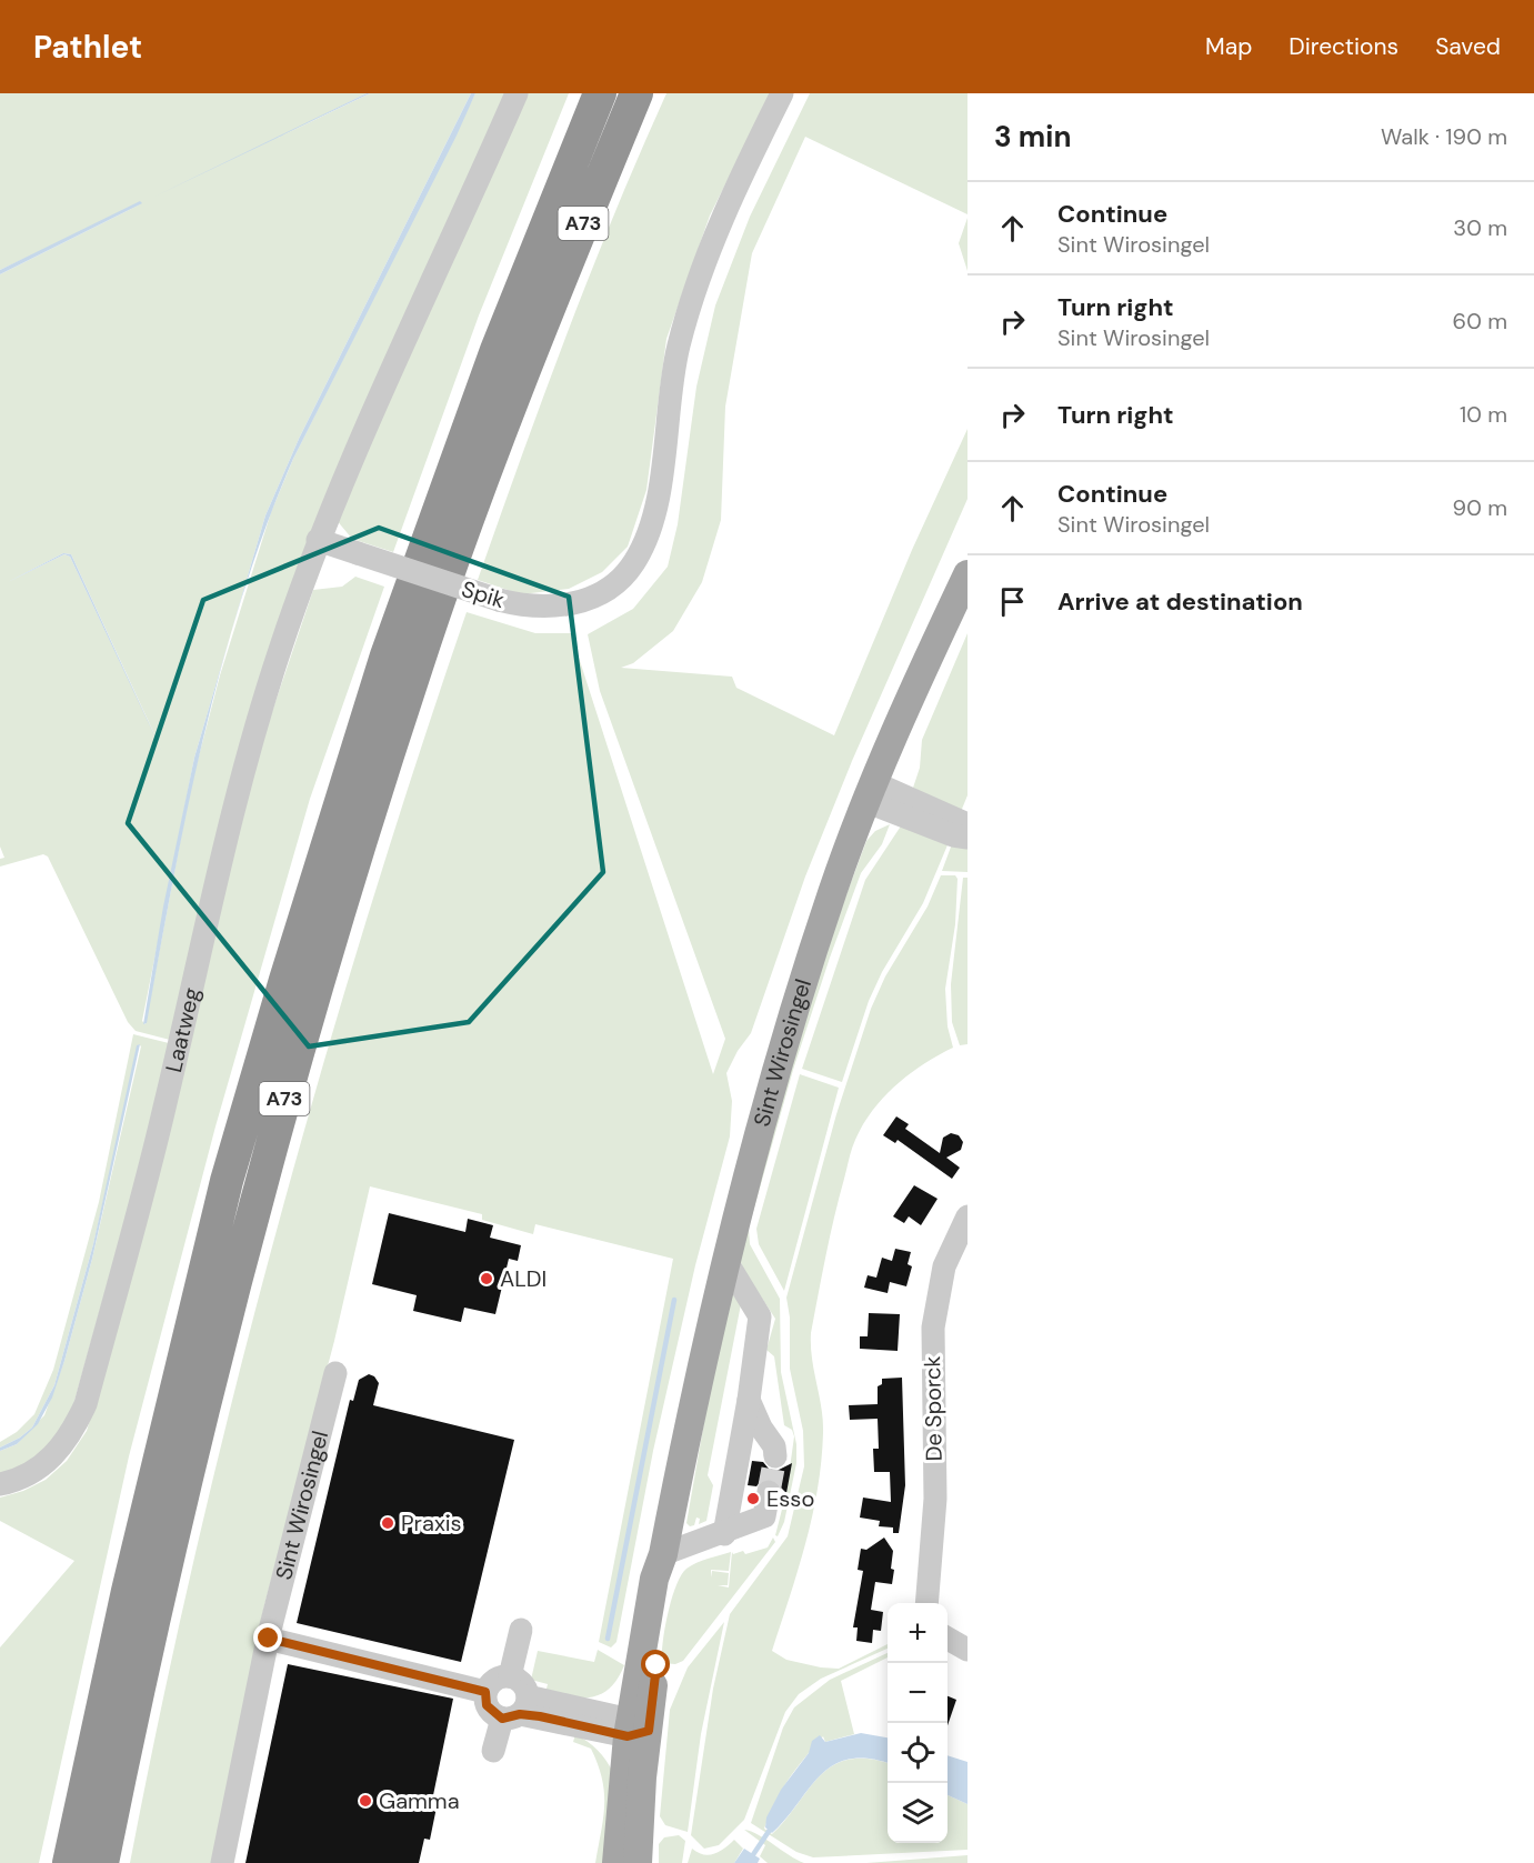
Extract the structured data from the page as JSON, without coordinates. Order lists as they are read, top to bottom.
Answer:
{
  "streets": {
    "highway": ["A73"],
    "main road": ["Sint Wirosingel"],
    "street": ["Spik", "Laatweg", "De Sporck"]
  },
  "crossings": [
    ["Spik", "Laatweg"]
  ],
  "places": [
    "ALDI",
    "Esso",
    "Praxis",
    "Gamma"
  ],
  "page": {
    "header": "Pathlet",
    "nav": ["Map", "Directions", "Saved"],
    "heading": ["3 min", "Walk · 190 m"],
    "list": [
      ["Continue", "Sint Wirosingel", "30 m"],
      ["Turn right", "Sint Wirosingel", "60 m"],
      ["Turn right", "10 m"],
      ["Continue", "Sint Wirosingel", "90 m"],
      "Arrive at destination"
    ],
    "map_buttons": ["+", "−"]
  }
}
